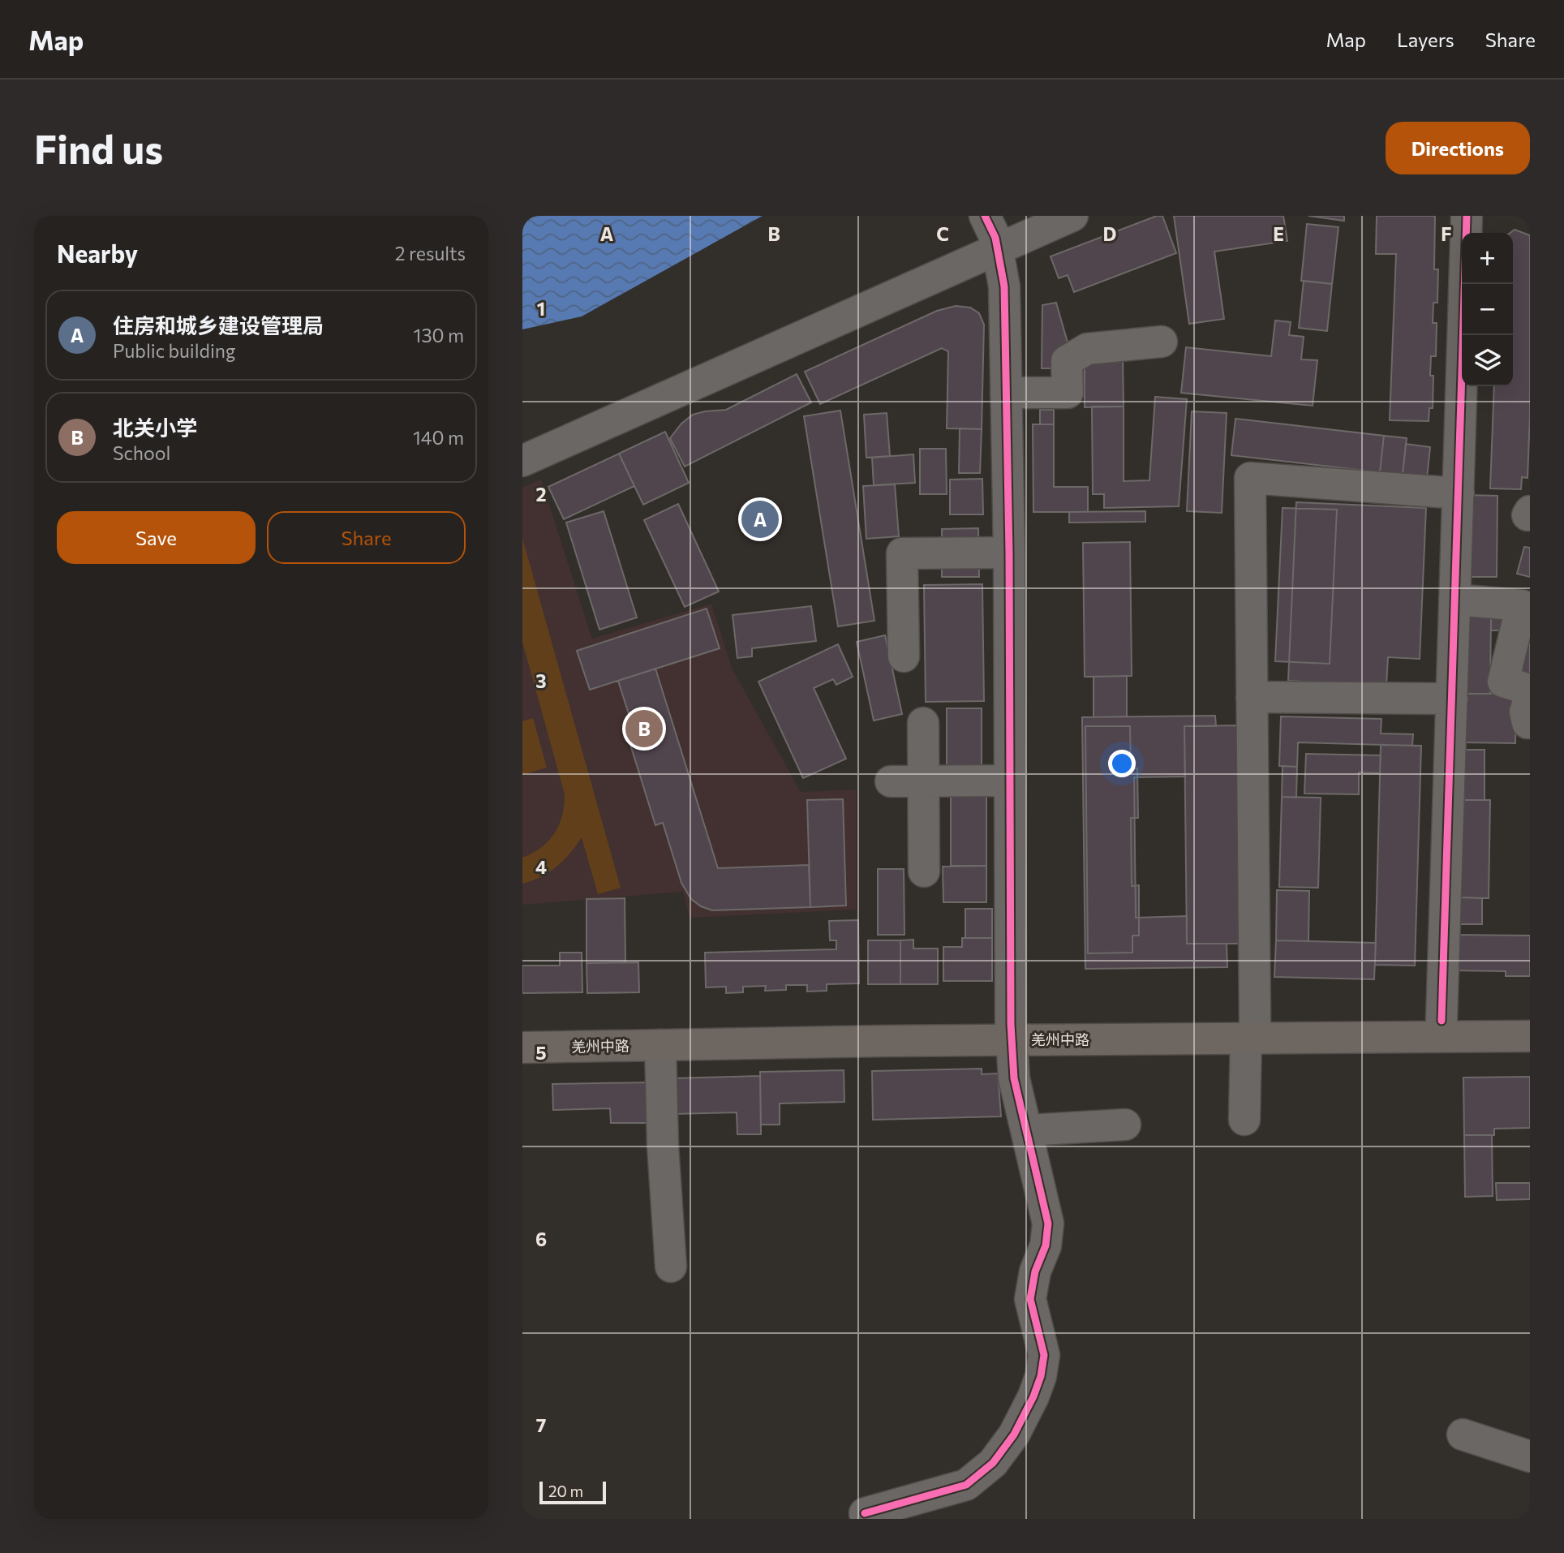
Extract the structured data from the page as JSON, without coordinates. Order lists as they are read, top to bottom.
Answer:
{
  "streets": {
    "main road": ["羌州中路"]
  },
  "scale_bar": "20 m",
  "page": {
    "header": "Map",
    "nav": ["Map", "Layers", "Share"],
    "buttons": [
      "Directions",
      ["Save", "Share"]
    ],
    "title": "Find us",
    "heading": ["Nearby", "2 results"],
    "map_buttons": ["+", "−"],
    "list": [
      {
        "mark": "A",
        "name": "住房和城乡建设管理局",
        "note": "Public building",
        "value": "130 m"
      },
      {
        "mark": "B",
        "name": "北关小学",
        "note": "School",
        "value": "140 m"
      }
    ],
    "pins": ["A", "B"],
    "scale": "20 m"
  },
  "grid": {
    "columns": [
      "A",
      "B",
      "C",
      "D",
      "E",
      "F"
    ],
    "rows": [
      "1",
      "2",
      "3",
      "4",
      "5",
      "6",
      "7"
    ]
  }
}
